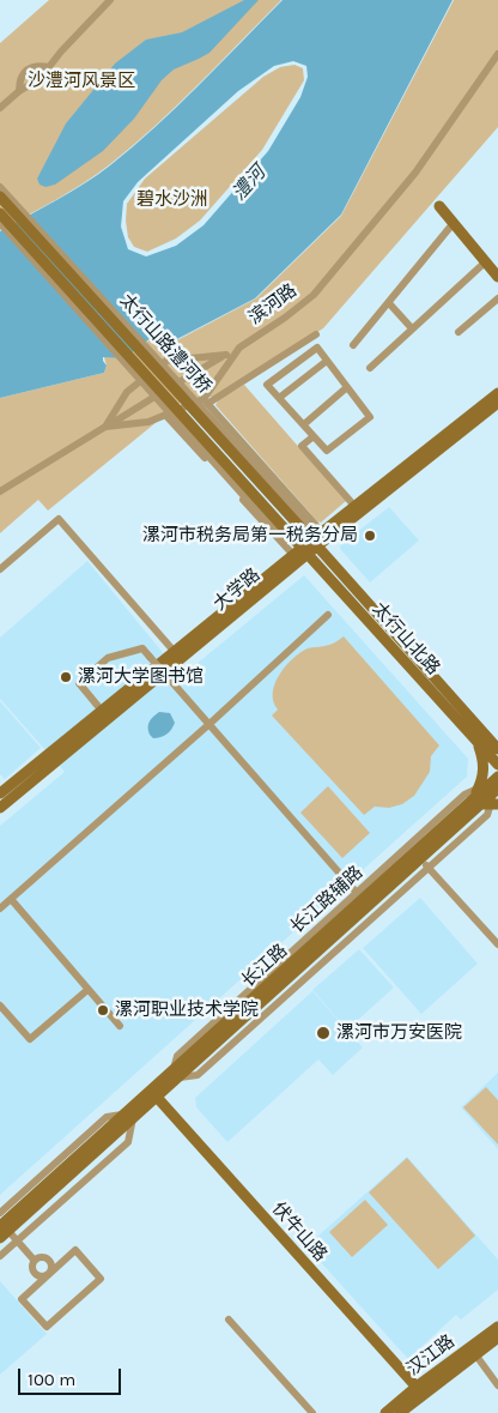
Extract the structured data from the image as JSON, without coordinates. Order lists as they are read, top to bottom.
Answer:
{
  "streets": {
    "main road": [
      "太行山路澧河桥",
      "大学路",
      "太行山北路",
      "长江路",
      "伏牛山路",
      "汉江路"
    ],
    "street": ["滨河路", "长江路辅路"]
  },
  "crossings": [
    ["太行山路澧河桥", "太行山北路"],
    ["大学路", "太行山北路"],
    ["长江路辅路", "长江路"],
    ["长江路", "伏牛山路"],
    ["伏牛山路", "汉江路"]
  ],
  "water": ["澧河"],
  "parks": ["沙澧河风景区", "碧水沙洲"],
  "places": [
    "漯河市税务局第一税务分局",
    "漯河大学图书馆",
    "漯河职业技术学院",
    "漯河市万安医院"
  ],
  "scale_bar": "100 m"
}
